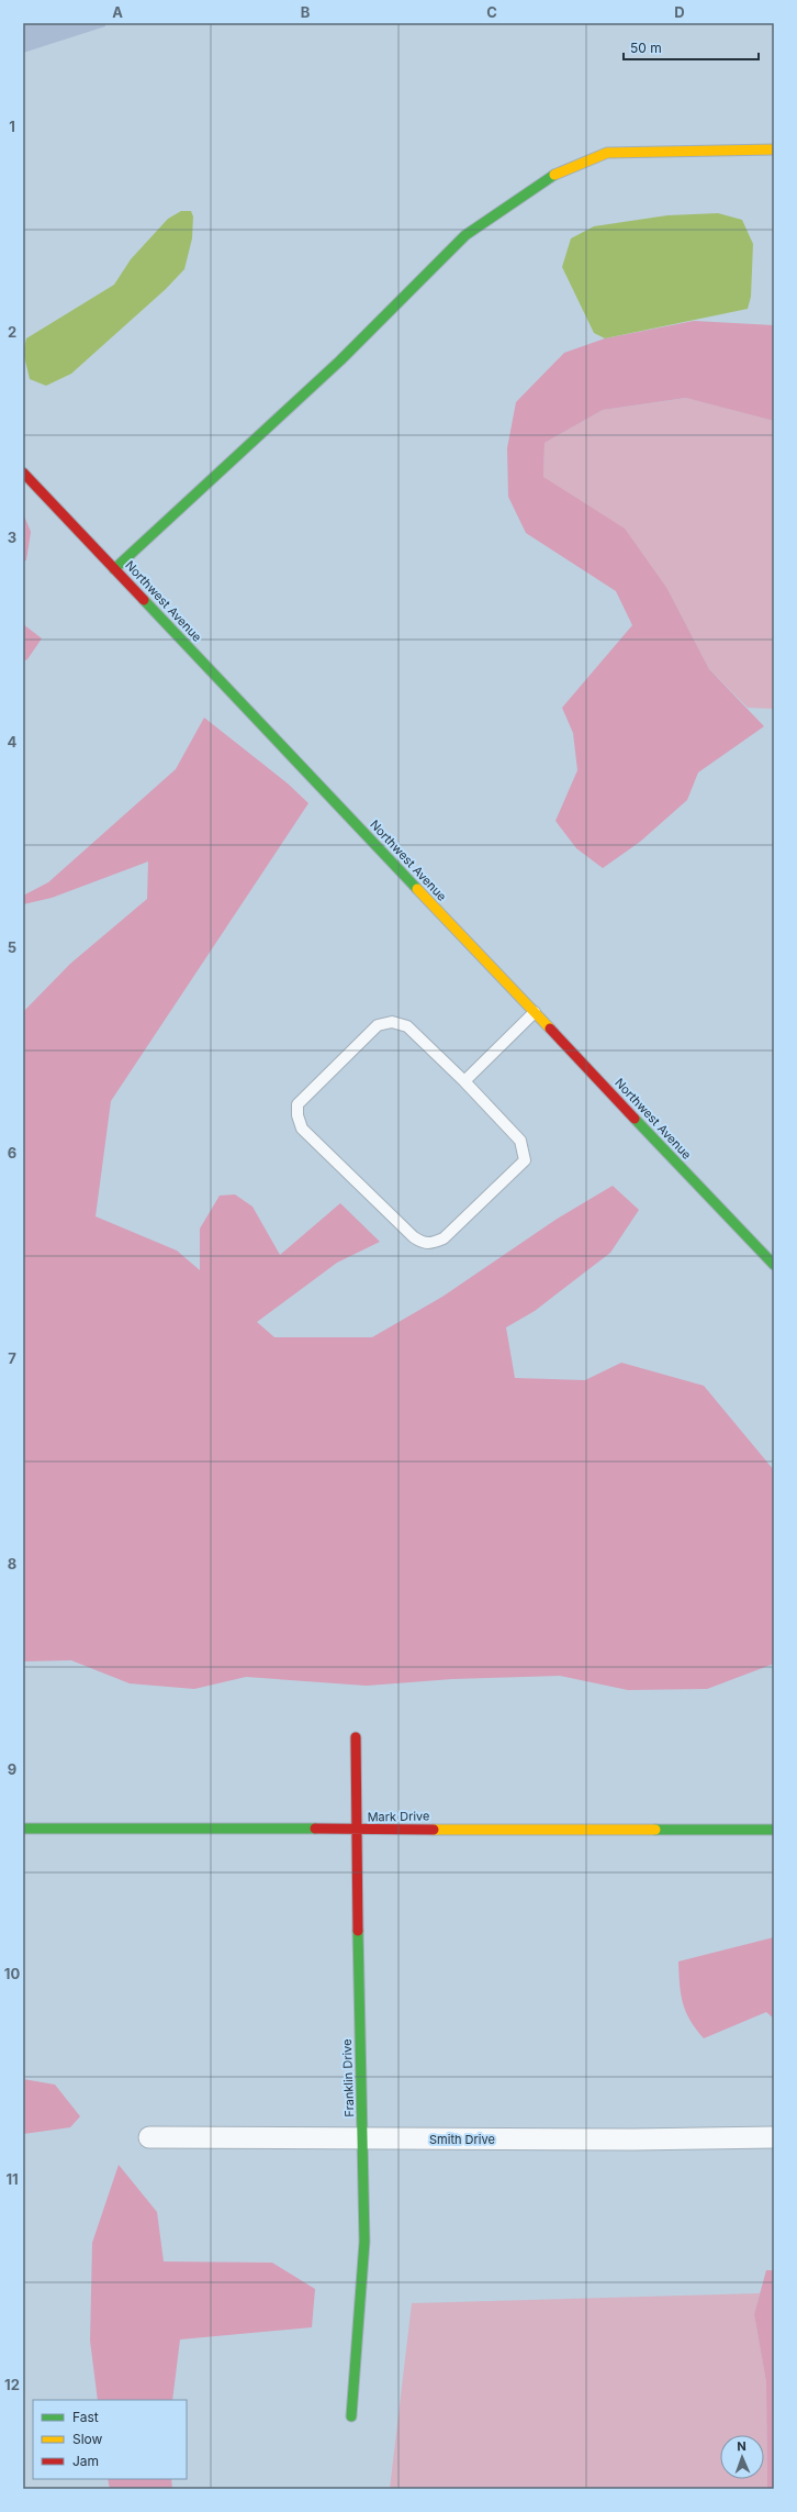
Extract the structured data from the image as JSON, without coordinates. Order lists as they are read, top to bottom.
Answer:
{
  "streets": {
    "street": [
      "Northwest Avenue",
      "Mark Drive",
      "Franklin Drive",
      "Smith Drive"
    ]
  },
  "crossings": [
    ["Mark Drive", "Franklin Drive"],
    ["Franklin Drive", "Smith Drive"]
  ],
  "legend": ["Fast", "Slow", "Jam"],
  "scale_bar": "50 m",
  "north": "top",
  "grid": {
    "columns": [
      "A",
      "B",
      "C",
      "D"
    ],
    "rows": [
      "1",
      "2",
      "3",
      "4",
      "5",
      "6",
      "7",
      "8",
      "9",
      "10",
      "11",
      "12"
    ]
  }
}
